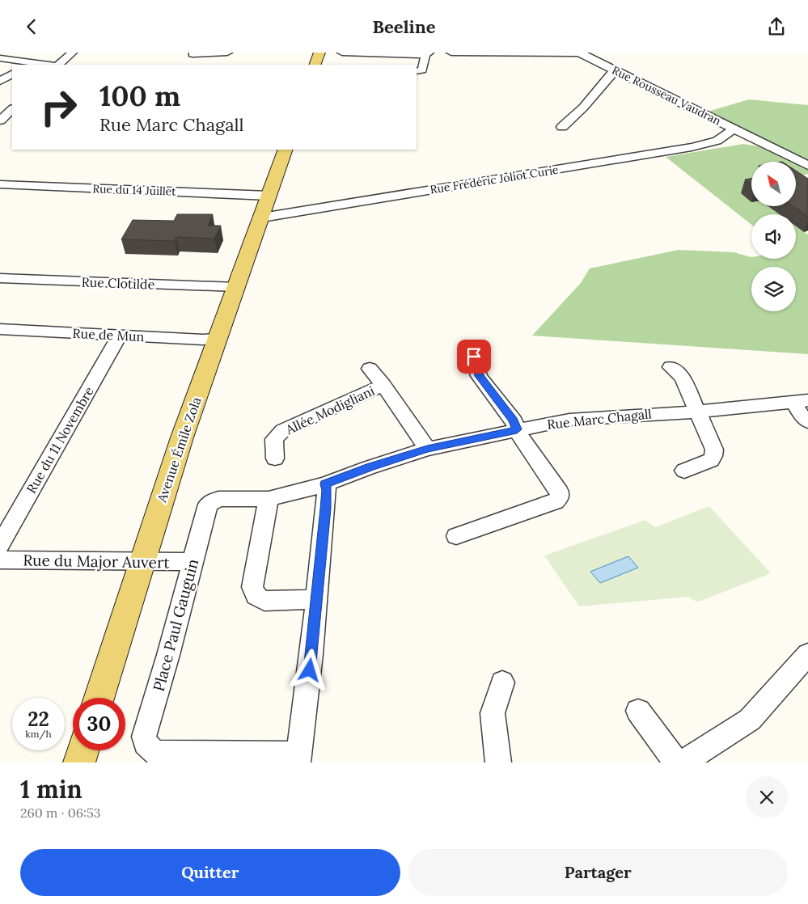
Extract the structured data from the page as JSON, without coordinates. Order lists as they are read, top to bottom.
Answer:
{
  "streets": {
    "main road": ["Avenue Émile Zola"],
    "street": [
      "Rue Rousseau Vaudran",
      "Rue Frédéric Joliot Curie",
      "Rue du 14 Juillet",
      "Rue Clotilde",
      "Rue de Mun",
      "Allée Modigliani",
      "Rue Marc Chagall",
      "Rue du 11 Novembre",
      "Rue du Major Auvert",
      "Place Paul Gauguin"
    ]
  },
  "crossings": [
    ["Rue Rousseau Vaudran", "Rue Frédéric Joliot Curie"],
    ["Rue Frédéric Joliot Curie", "Avenue Émile Zola"],
    ["Rue du 14 Juillet", "Avenue Émile Zola"],
    ["Rue Clotilde", "Avenue Émile Zola"],
    ["Rue de Mun", "Rue du 11 Novembre"],
    ["Rue de Mun", "Avenue Émile Zola"],
    ["Rue Marc Chagall", "Place Paul Gauguin"],
    ["Avenue Émile Zola", "Rue du Major Auvert"],
    ["Rue du Major Auvert", "Place Paul Gauguin"]
  ],
  "north": "top left",
  "page": {
    "header": "Beeline",
    "turn": ["100 m", "Rue Marc Chagall"],
    "speed": "22 km/h",
    "limit": "30",
    "heading": ["1 min", "260 m · 06:53"],
    "buttons": ["Quitter", "Partager"]
  }
}
